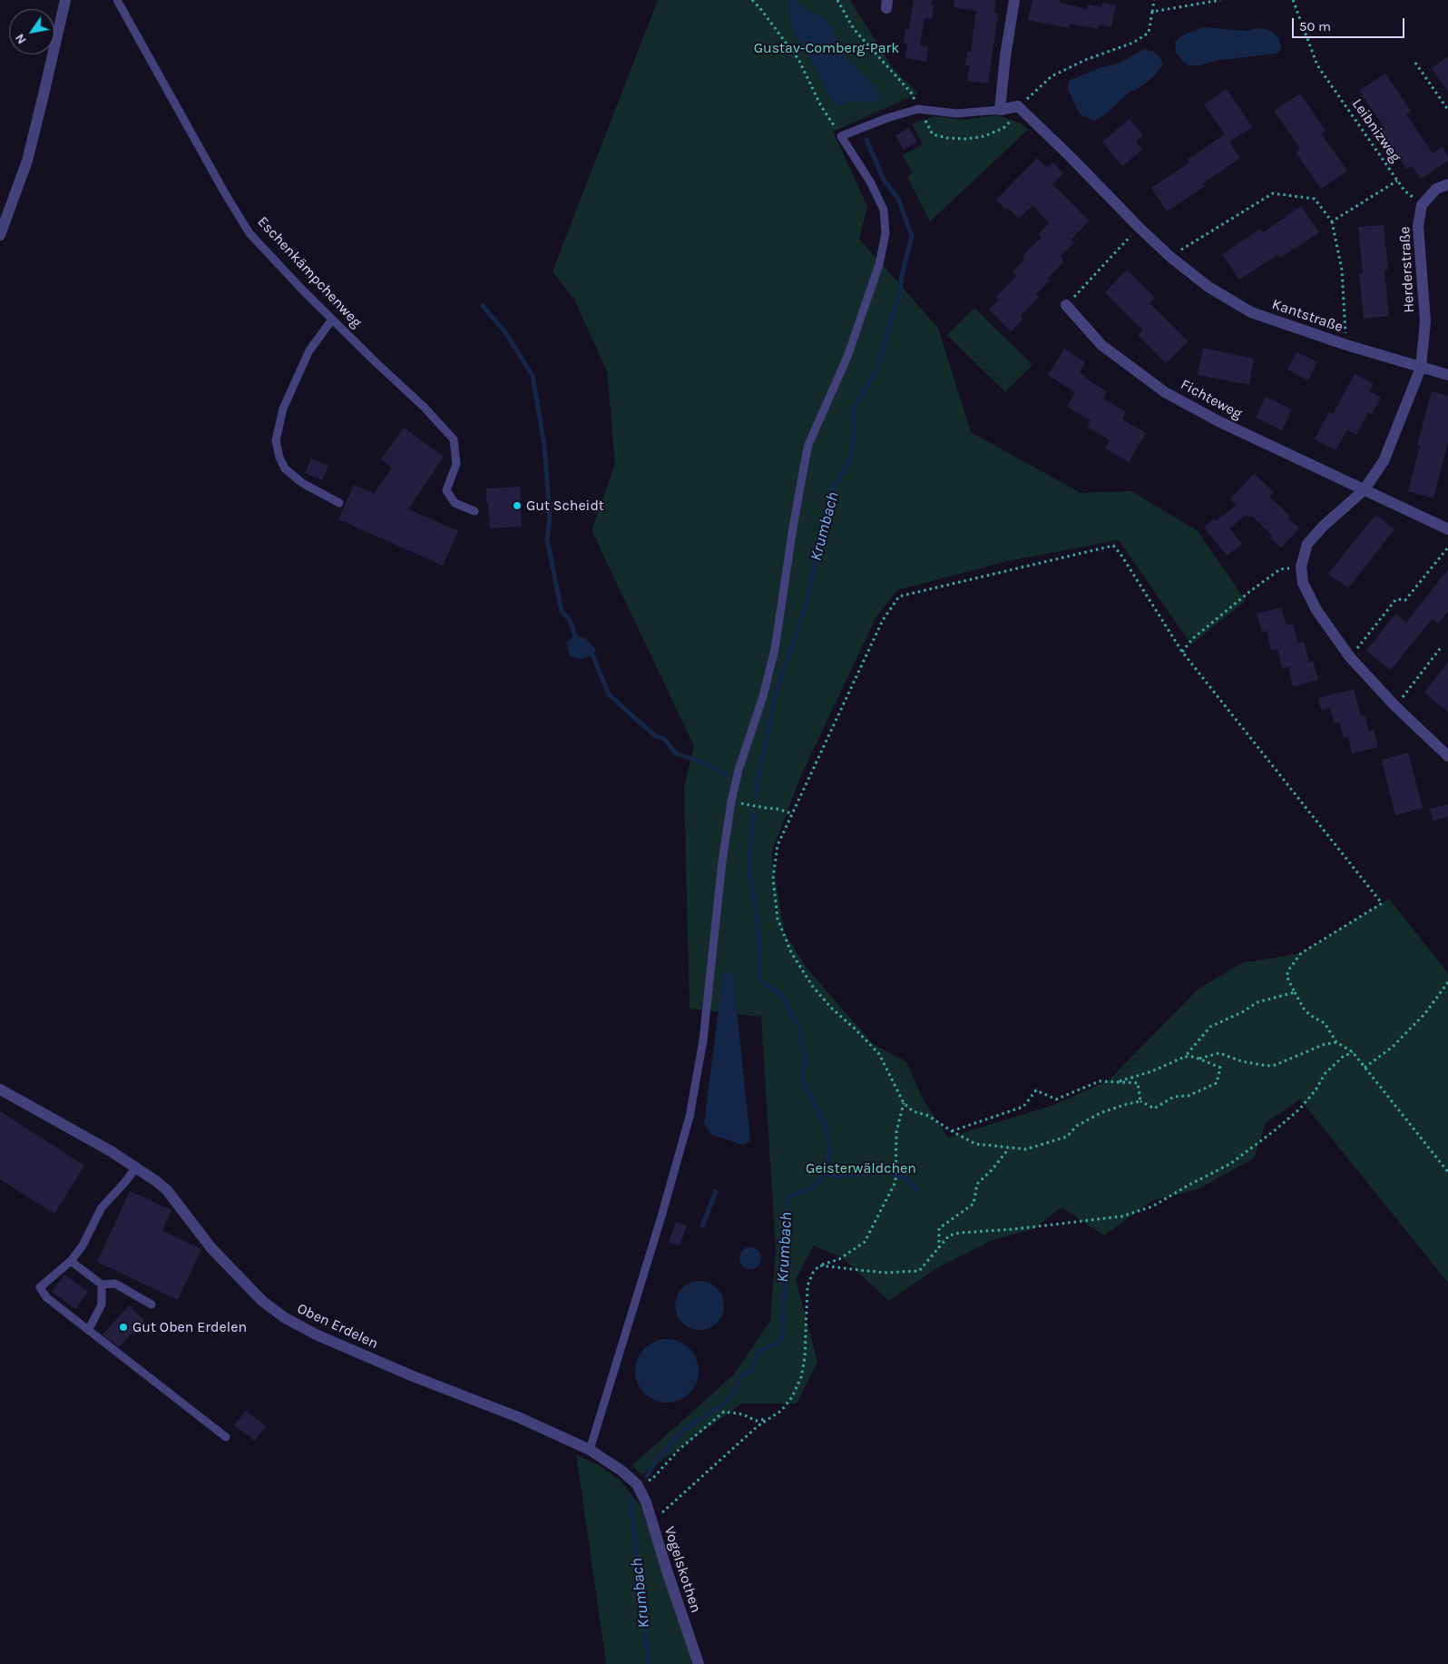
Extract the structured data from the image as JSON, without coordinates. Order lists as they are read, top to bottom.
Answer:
{
  "streets": {
    "street": [
      "Herderstraße",
      "Kantstraße",
      "Fichteweg",
      "Oben Erdelen",
      "Vogelskothen"
    ],
    "lane": ["Eschenkämpchenweg"],
    "path": ["Leibnizweg"]
  },
  "crossings": [
    ["Leibnizweg", "Herderstraße"],
    ["Herderstraße", "Kantstraße"],
    ["Herderstraße", "Fichteweg"],
    ["Oben Erdelen", "Vogelskothen"]
  ],
  "water": ["Krumbach"],
  "parks": ["Gustav-Comberg-Park", "Geisterwäldchen"],
  "places": ["Gut Scheidt", "Gut Oben Erdelen"],
  "scale_bar": "50 m",
  "north": "bottom left"
}
